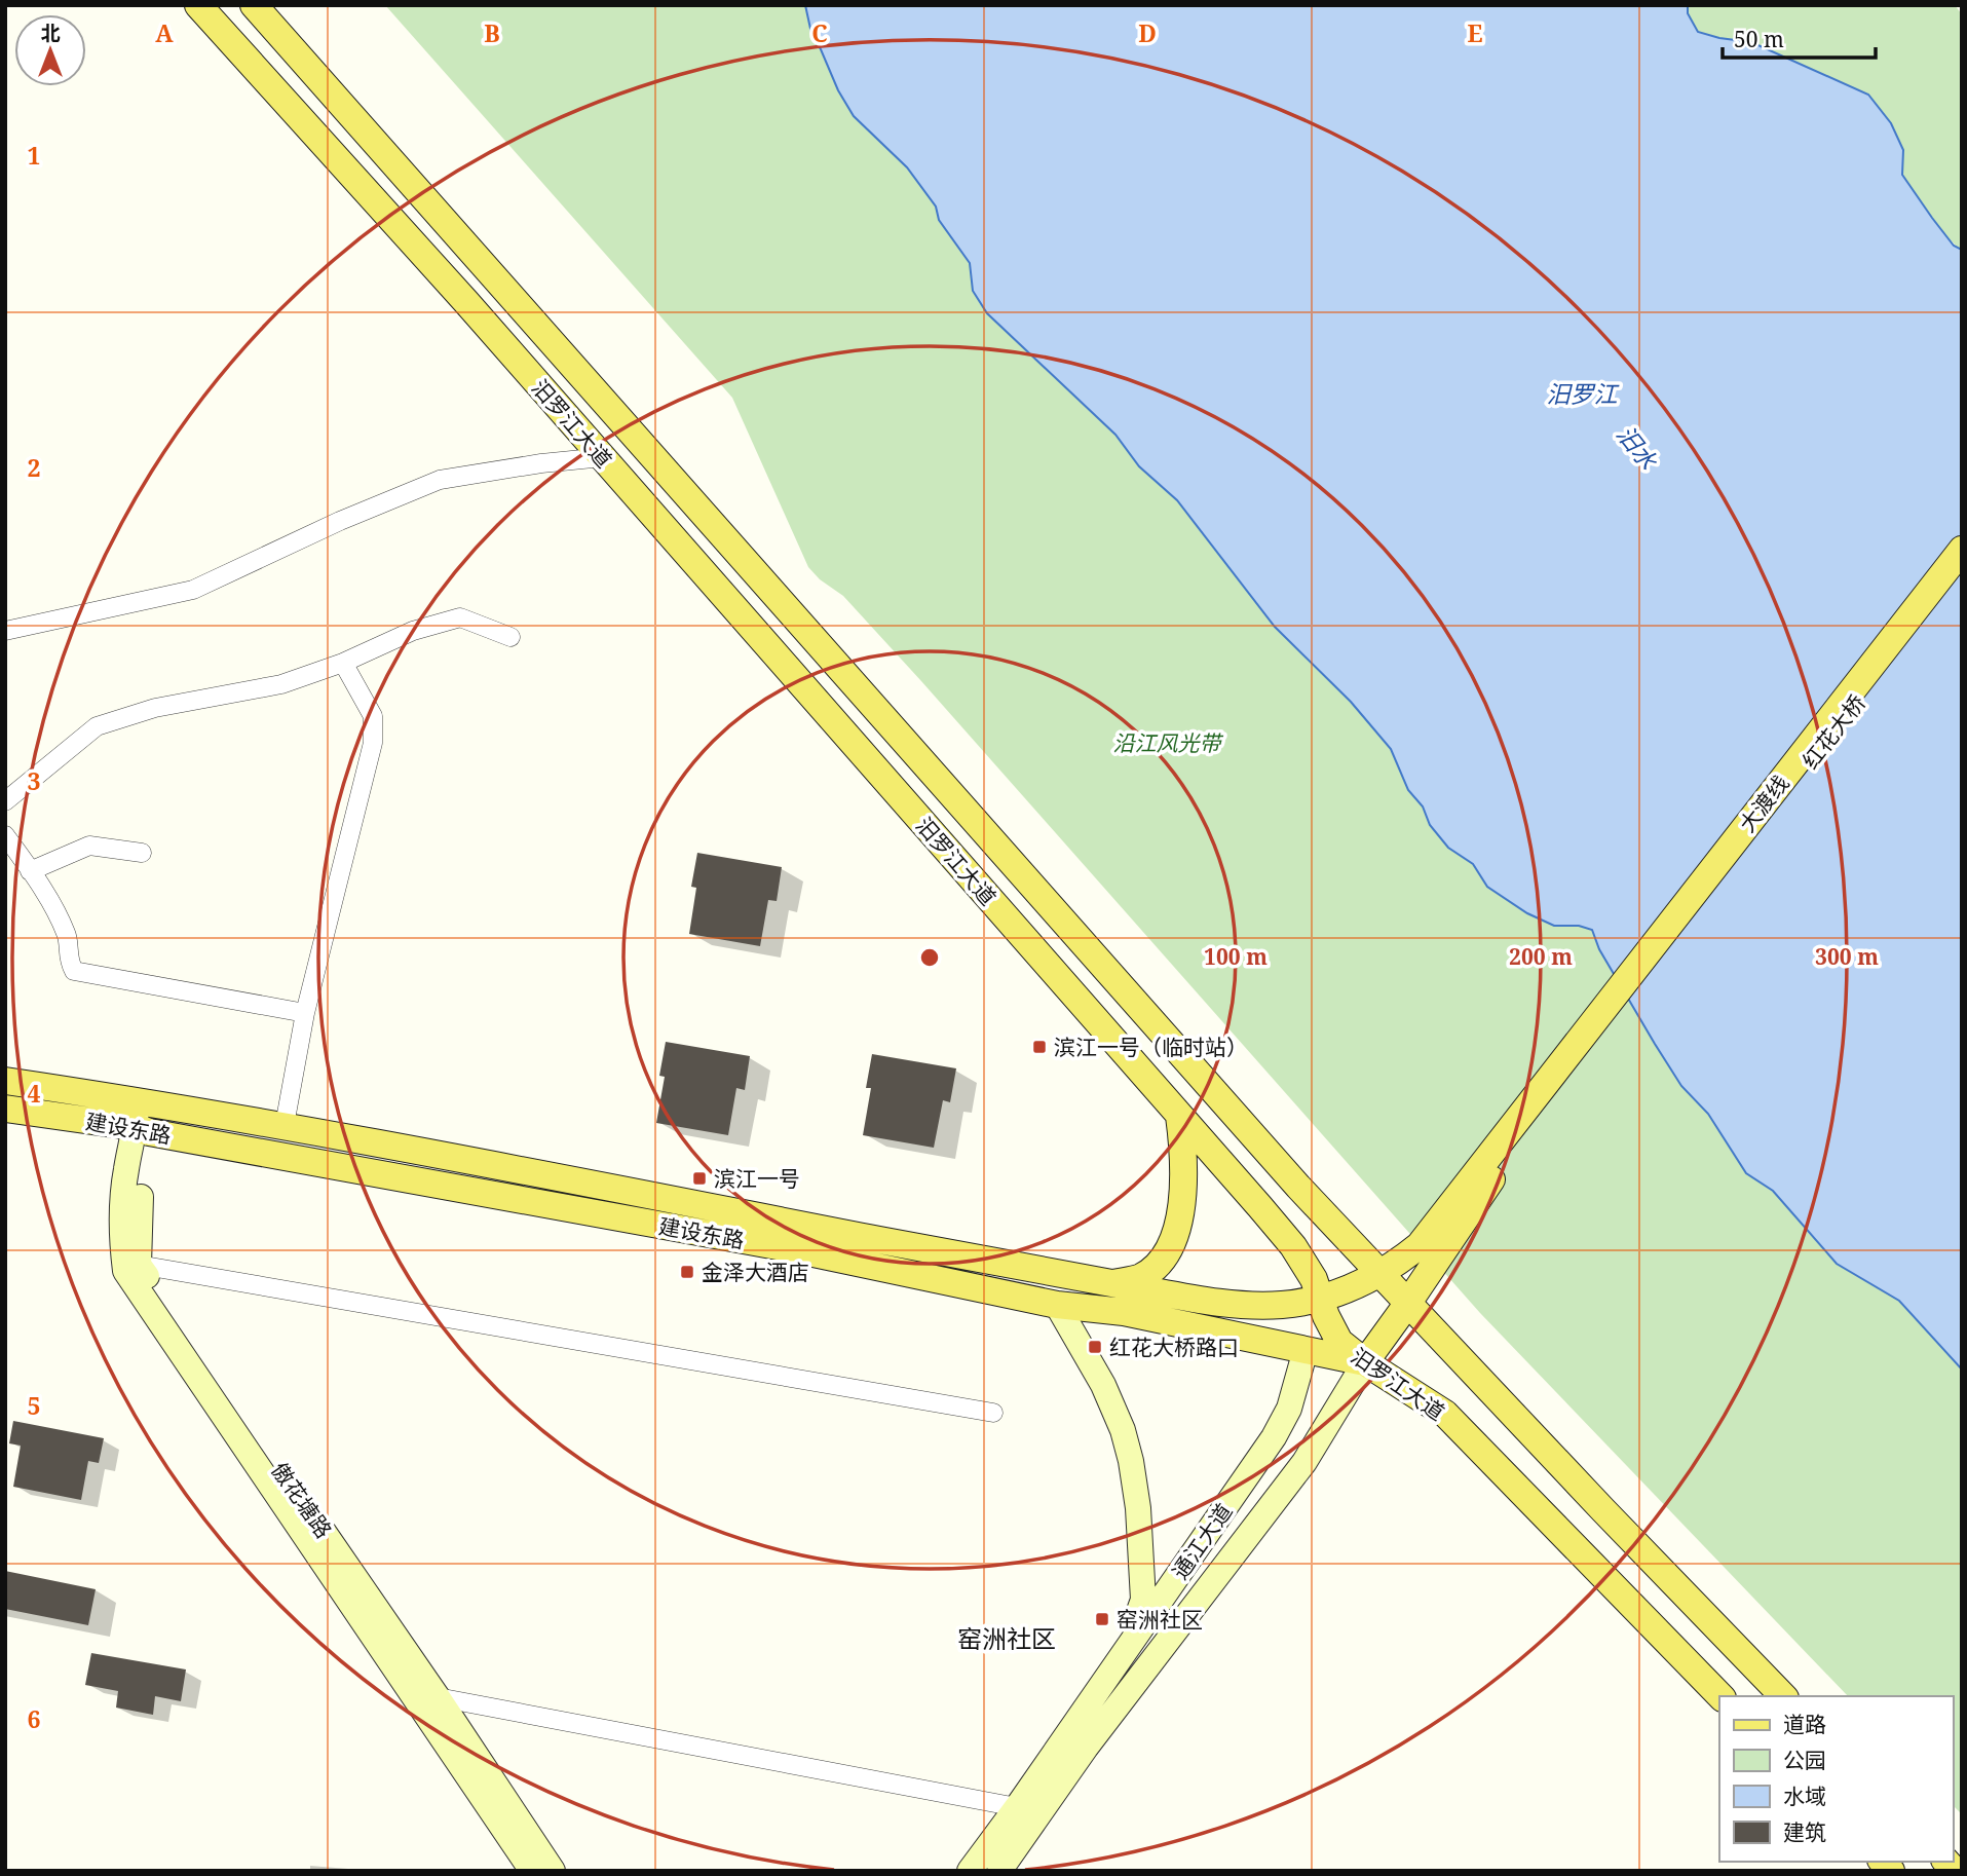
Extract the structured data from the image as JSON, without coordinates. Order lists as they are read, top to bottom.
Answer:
{
  "streets": {
    "main road": [
      "汨罗江大道",
      "红花大桥",
      "大渡线",
      "建设东路",
      "通江大道"
    ],
    "street": ["傲花塘路"]
  },
  "crossings": [
    ["汨罗江大道", "建设东路"],
    ["汨罗江大道", "通江大道"],
    ["红花大桥", "大渡线"],
    ["红花大桥", "建设东路"],
    ["大渡线", "建设东路"],
    ["建设东路", "通江大道"]
  ],
  "districts": ["窑洲社区"],
  "water": ["汨罗江", "汨水"],
  "parks": ["沿江风光带"],
  "places": {
    "transit": [
      "滨江一号（临时站）",
      "滨江一号",
      "金泽大酒店",
      "红花大桥路口",
      "窑洲社区"
    ]
  },
  "legend": [
    "道路",
    "公园",
    "水域",
    "建筑"
  ],
  "scale_bar": "50 m",
  "north": "top",
  "grid": {
    "columns": [
      "A",
      "B",
      "C",
      "D",
      "E"
    ],
    "rows": [
      "1",
      "2",
      "3",
      "4",
      "5",
      "6"
    ]
  },
  "rings": ["100 m", "200 m", "300 m"]
}
